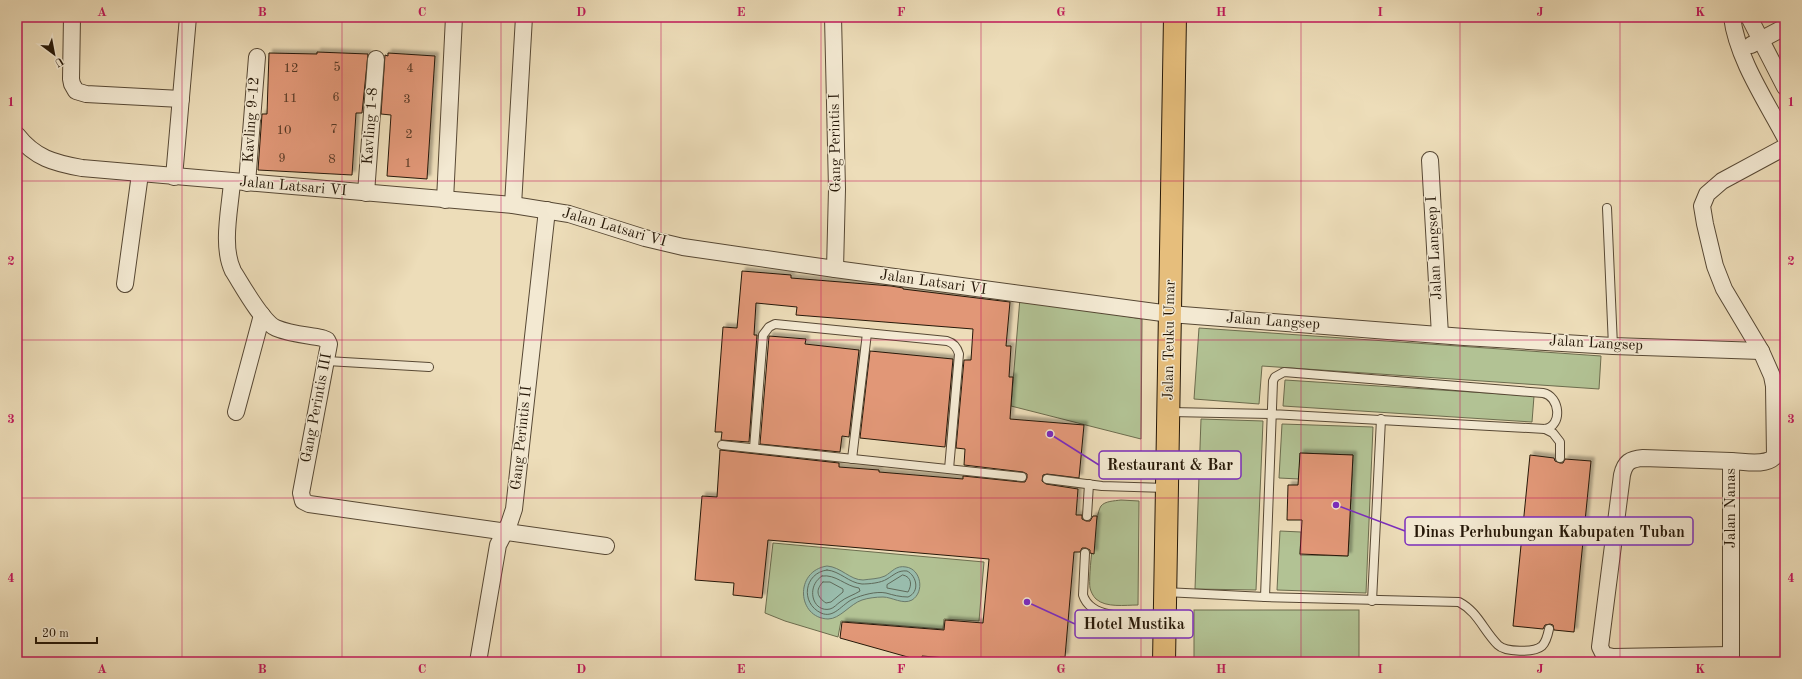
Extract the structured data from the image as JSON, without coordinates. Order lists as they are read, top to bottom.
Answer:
{
  "streets": {
    "highway": ["Jalan Teuku Umar"],
    "street": [
      "Kavling 9-12",
      "Kavling 1-8",
      "Gang Perintis I",
      "Jalan Latsari VI",
      "Jalan Langsep I",
      "Jalan Langsep",
      "Gang Perintis III",
      "Gang Perintis II",
      "Jalan Nanas"
    ]
  },
  "crossings": [
    ["Kavling 9-12", "Jalan Latsari VI"],
    ["Kavling 9-12", "Gang Perintis III"],
    ["Kavling 1-8", "Jalan Latsari VI"],
    ["Gang Perintis I", "Jalan Latsari VI"],
    ["Jalan Latsari VI", "Jalan Langsep"],
    ["Jalan Latsari VI", "Jalan Teuku Umar"],
    ["Jalan Latsari VI", "Gang Perintis III"],
    ["Jalan Latsari VI", "Gang Perintis II"],
    ["Jalan Langsep I", "Jalan Langsep"],
    ["Jalan Langsep", "Jalan Teuku Umar"],
    ["Jalan Langsep", "Jalan Nanas"],
    ["Gang Perintis III", "Gang Perintis II"]
  ],
  "places": ["Restaurant & Bar", "Dinas Perhubungan Kabupaten Tuban", "Hotel Mustika"],
  "house_numbers": [
    "5",
    "12",
    "4",
    "6",
    "11",
    "3",
    "7",
    "10",
    "2",
    "9",
    "8",
    "1"
  ],
  "scale_bar": "20 m",
  "north": "bottom right",
  "grid": {
    "columns": [
      "A",
      "B",
      "C",
      "D",
      "E",
      "F",
      "G",
      "H",
      "I",
      "J",
      "K"
    ],
    "rows": [
      "1",
      "2",
      "3",
      "4"
    ]
  }
}
